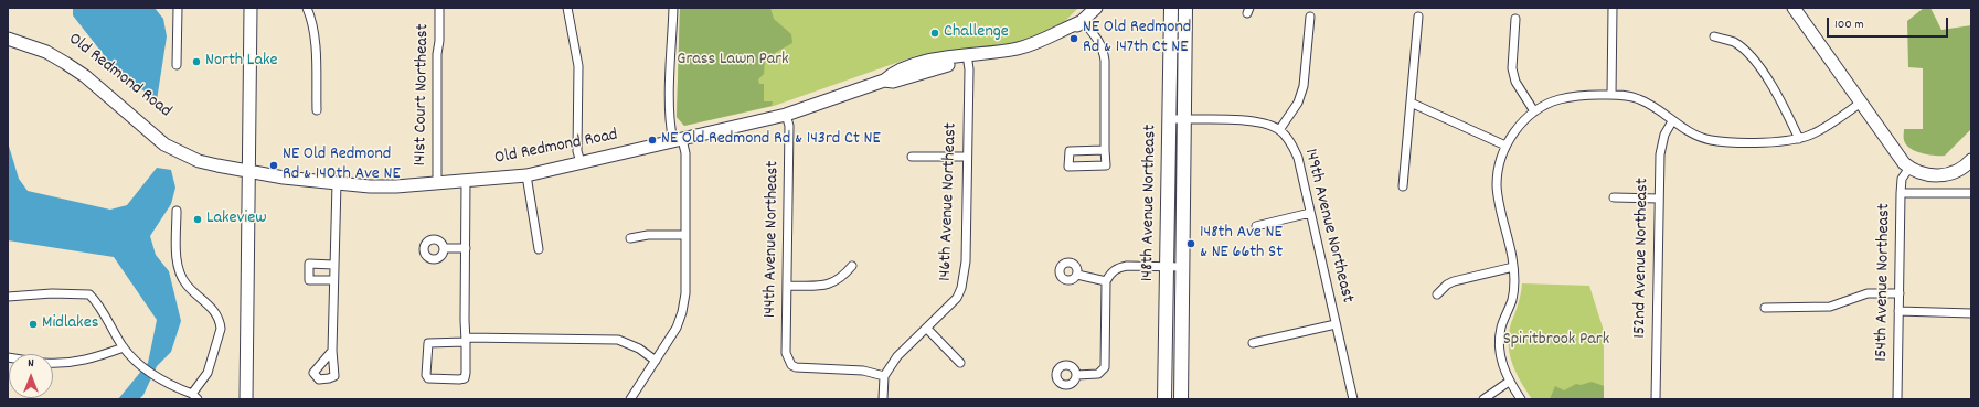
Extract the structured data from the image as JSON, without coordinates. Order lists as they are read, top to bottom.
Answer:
{
  "streets": {
    "main road": ["Old Redmond Road", "148th Avenue Northeast"],
    "street": [
      "141st Court Northeast",
      "146th Avenue Northeast",
      "149th Avenue Northeast",
      "144th Avenue Northeast",
      "152nd Avenue Northeast",
      "154th Avenue Northeast"
    ]
  },
  "crossings": [
    ["Old Redmond Road", "141st Court Northeast"],
    ["Old Redmond Road", "146th Avenue Northeast"],
    ["Old Redmond Road", "144th Avenue Northeast"],
    ["146th Avenue Northeast", "144th Avenue Northeast"]
  ],
  "parks": ["Grass Lawn Park", "Spiritbrook Park"],
  "places": [
    "Challenge",
    "NE Old Redmond Rd & 147th Ct NE",
    "North Lake",
    "NE Old Redmond Rd & 143rd Ct NE",
    "NE Old Redmond Rd & 140th Ave NE",
    "Lakeview",
    "148th Ave NE & NE 66th St",
    "Midlakes"
  ],
  "scale_bar": "100 m",
  "north": "top"
}
